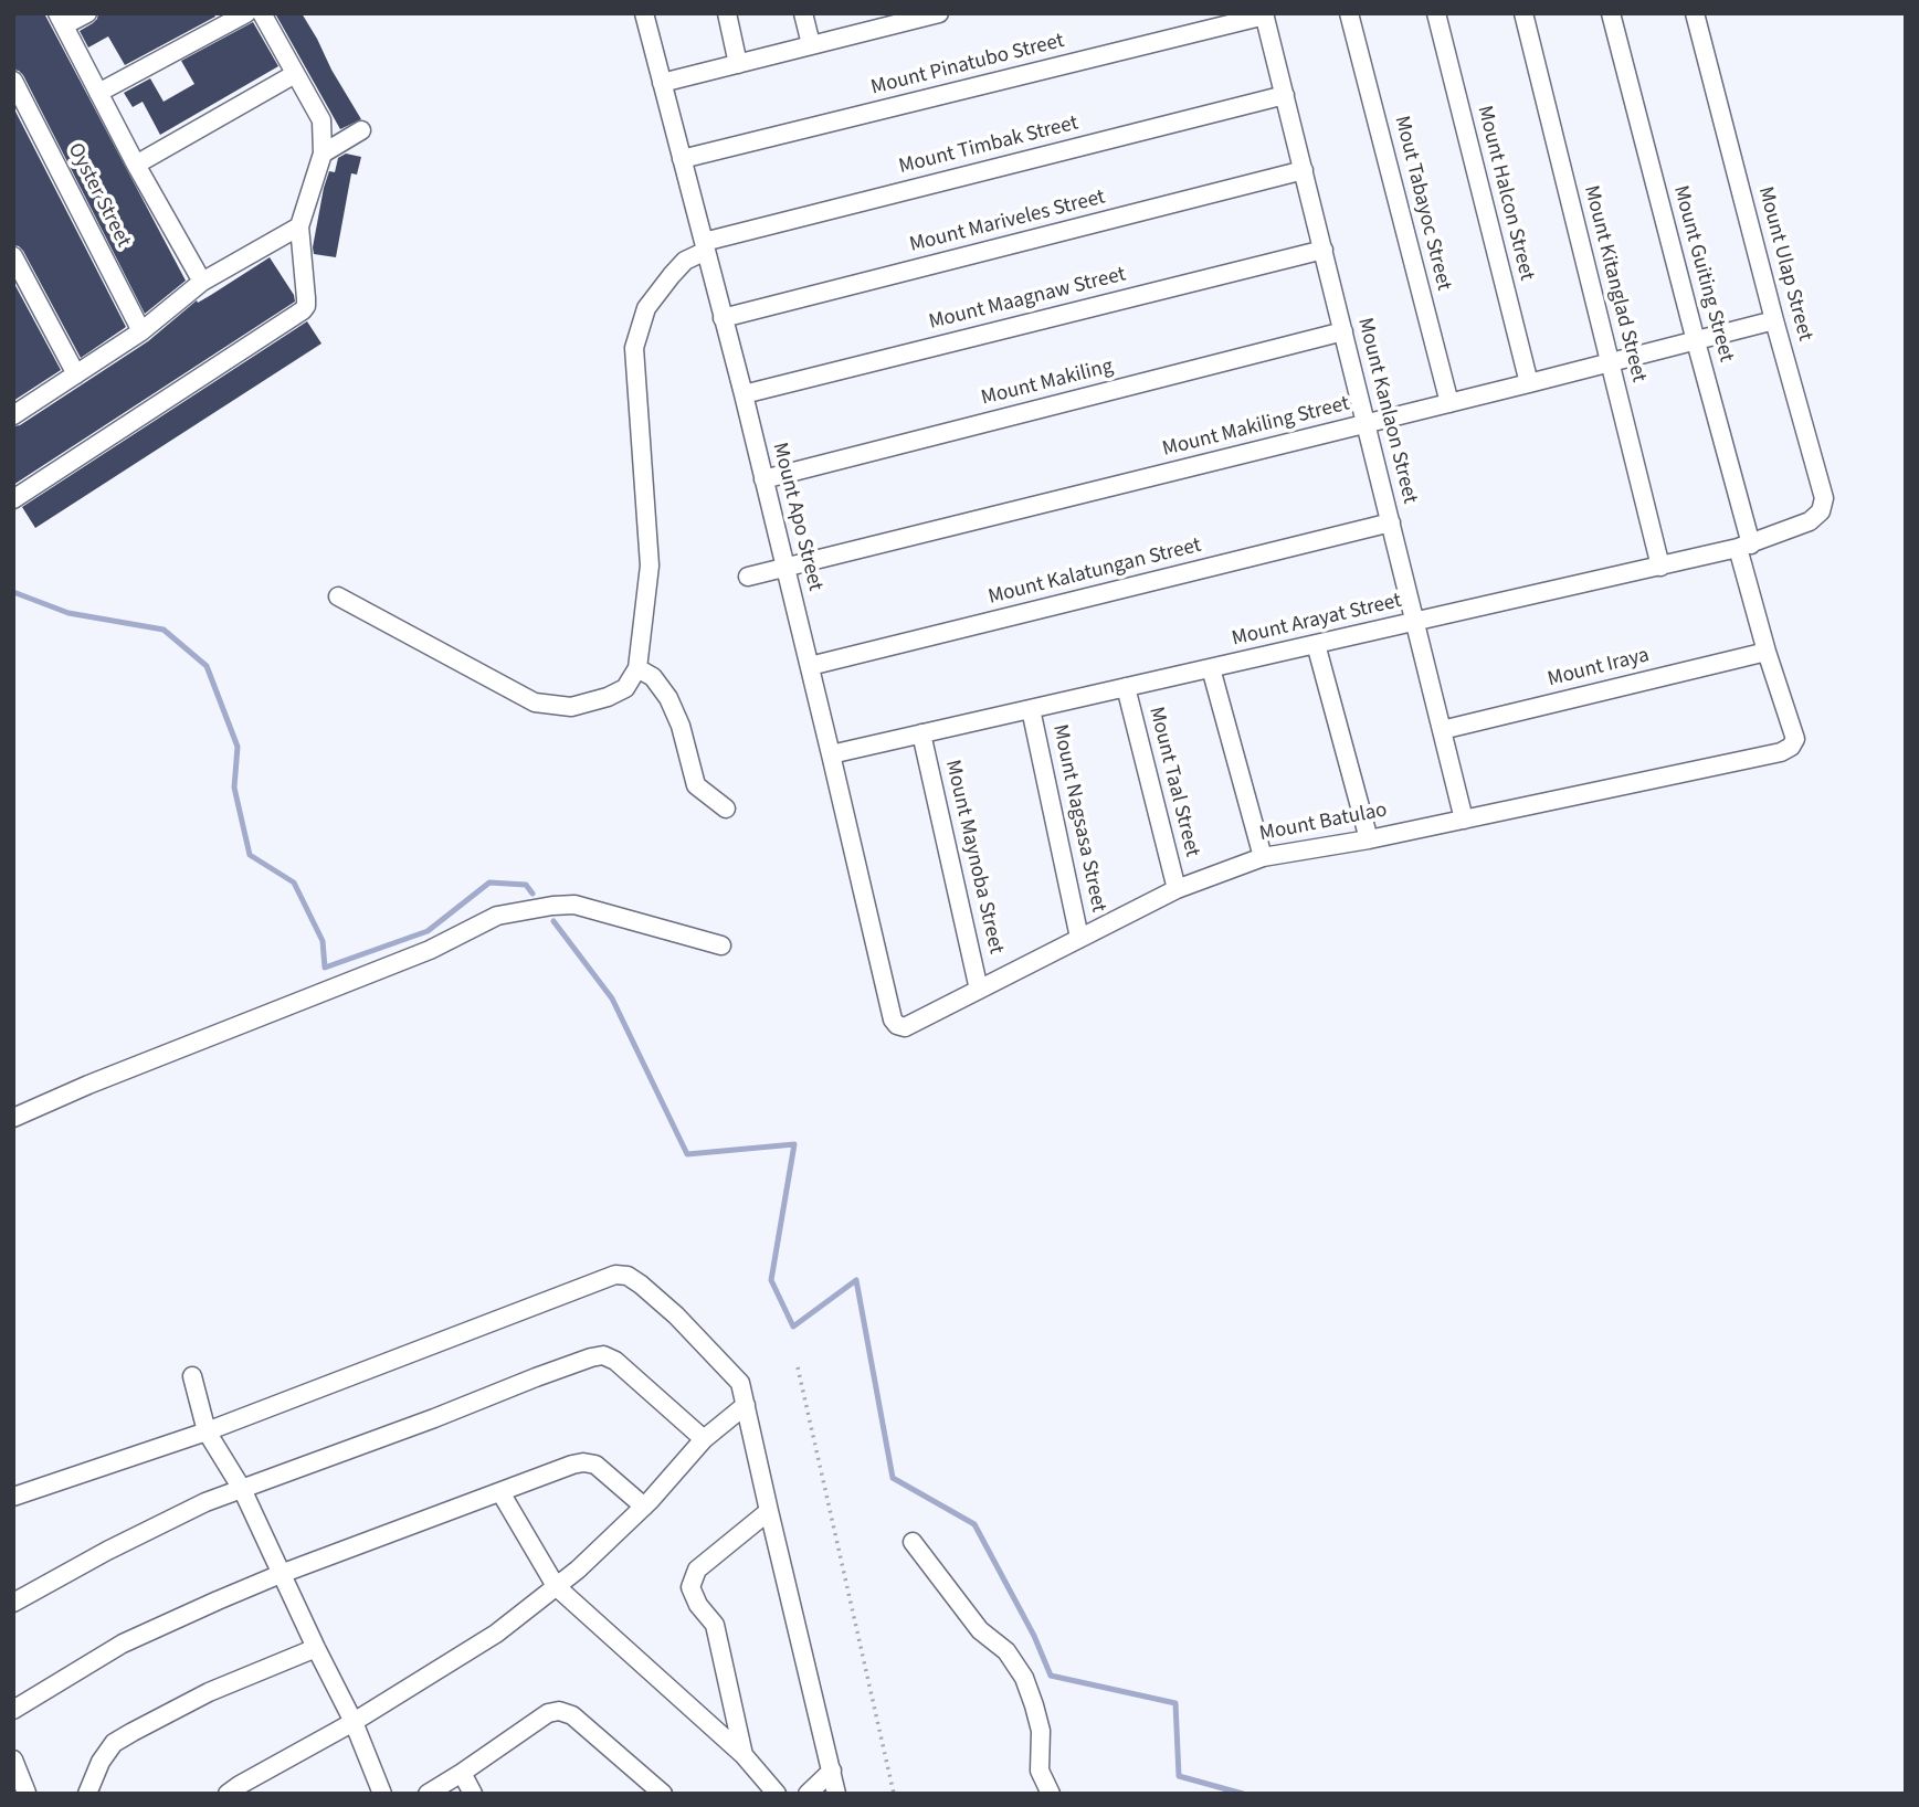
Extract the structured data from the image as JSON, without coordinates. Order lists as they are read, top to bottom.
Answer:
{
  "streets": {
    "street": [
      "Mount Pinatubo Street",
      "Mount Timbak Street",
      "Mount Halcon Street",
      "Oyster Street",
      "Mout Tabayoc Street",
      "Mount Mariveles Street",
      "Mount Ulap Street",
      "Mount Guiting Street",
      "Mount Kitanglad Street",
      "Mount Maagnaw Street",
      "Mount Makiling",
      "Mount Kanlaon Street",
      "Mount Makiling Street",
      "Mount Apo Street",
      "Mount Kalatungan Street",
      "Mount Arayat Street",
      "Mount Iraya",
      "Mount Taal Street",
      "Mount Nagsasa Street",
      "Mount Batulao",
      "Mount Maynoba Street"
    ]
  },
  "crossings": [
    ["Mount Pinatubo Street", "Mount Kanlaon Street"],
    ["Mount Pinatubo Street", "Mount Apo Street"],
    ["Mount Timbak Street", "Mount Kanlaon Street"],
    ["Mount Timbak Street", "Mount Apo Street"],
    ["Mount Halcon Street", "Mount Makiling Street"],
    ["Mout Tabayoc Street", "Mount Makiling Street"],
    ["Mount Mariveles Street", "Mount Kanlaon Street"],
    ["Mount Mariveles Street", "Mount Apo Street"],
    ["Mount Ulap Street", "Mount Makiling Street"],
    ["Mount Ulap Street", "Mount Arayat Street"],
    ["Mount Guiting Street", "Mount Makiling Street"],
    ["Mount Guiting Street", "Mount Arayat Street"],
    ["Mount Guiting Street", "Mount Iraya"],
    ["Mount Guiting Street", "Mount Batulao"],
    ["Mount Kitanglad Street", "Mount Makiling Street"],
    ["Mount Kitanglad Street", "Mount Arayat Street"],
    ["Mount Maagnaw Street", "Mount Kanlaon Street"],
    ["Mount Maagnaw Street", "Mount Apo Street"],
    ["Mount Makiling", "Mount Kanlaon Street"],
    ["Mount Makiling", "Mount Apo Street"],
    ["Mount Kanlaon Street", "Mount Makiling Street"],
    ["Mount Kanlaon Street", "Mount Kalatungan Street"],
    ["Mount Kanlaon Street", "Mount Arayat Street"],
    ["Mount Kanlaon Street", "Mount Iraya"],
    ["Mount Kanlaon Street", "Mount Batulao"],
    ["Mount Makiling Street", "Mount Apo Street"],
    ["Mount Apo Street", "Mount Kalatungan Street"],
    ["Mount Apo Street", "Mount Arayat Street"],
    ["Mount Apo Street", "Mount Batulao"],
    ["Mount Arayat Street", "Mount Taal Street"],
    ["Mount Arayat Street", "Mount Nagsasa Street"],
    ["Mount Arayat Street", "Mount Maynoba Street"],
    ["Mount Taal Street", "Mount Batulao"],
    ["Mount Nagsasa Street", "Mount Batulao"],
    ["Mount Batulao", "Mount Maynoba Street"]
  ]
}
